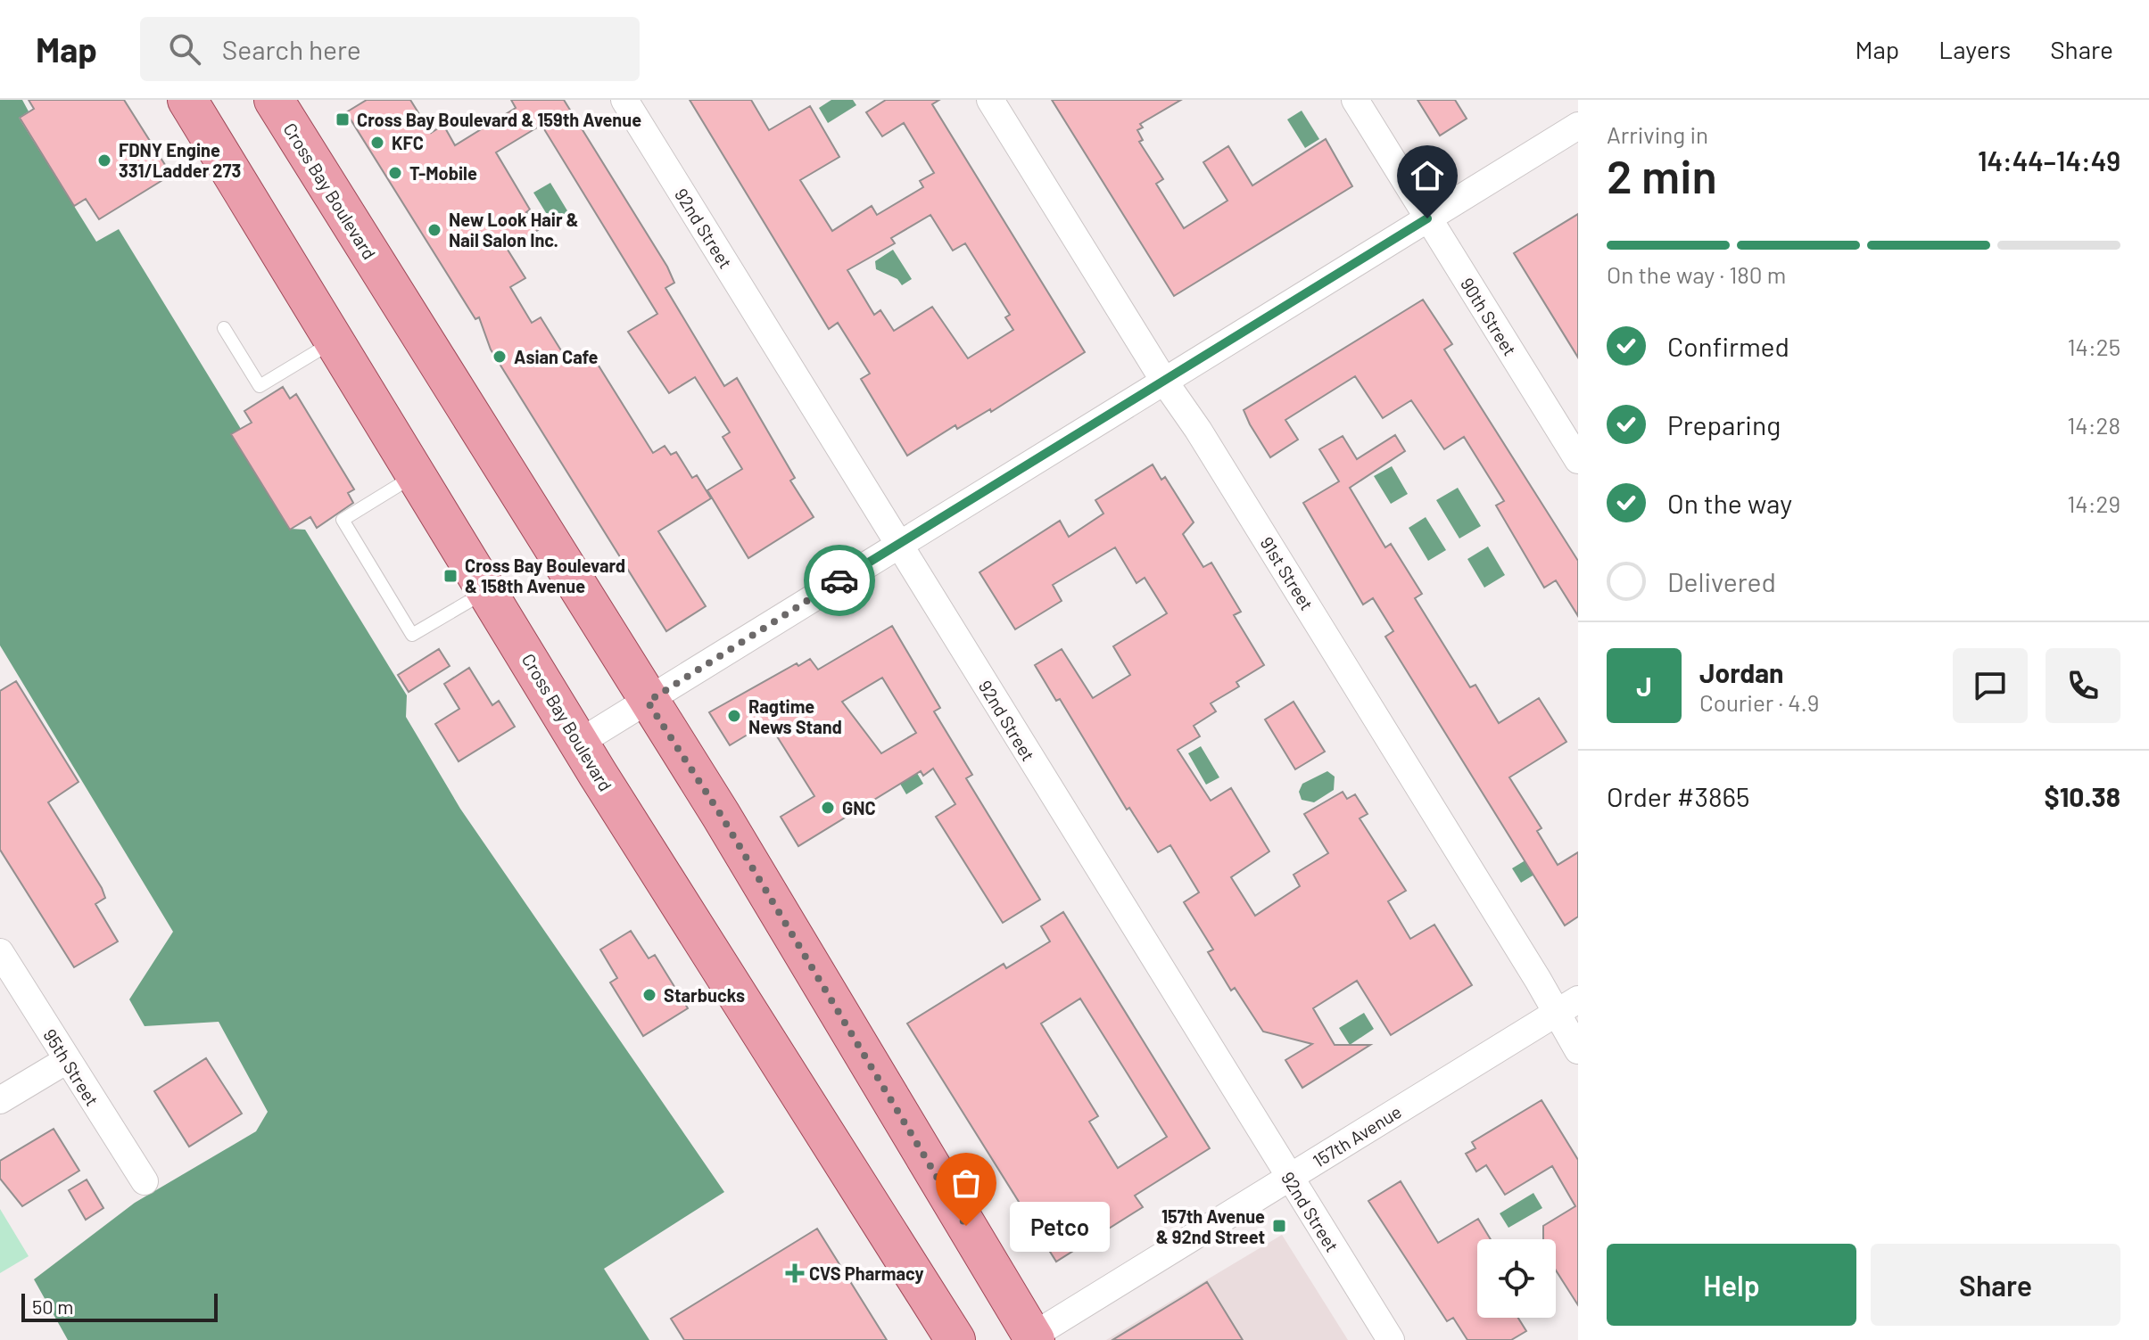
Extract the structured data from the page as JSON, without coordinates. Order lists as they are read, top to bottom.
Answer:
{
  "streets": {
    "main road": ["Cross Bay Boulevard"],
    "street": [
      "92nd Street",
      "90th Street",
      "91st Street",
      "95th Street",
      "157th Avenue"
    ]
  },
  "crossings": [
    ["Cross Bay Boulevard", "157th Avenue"],
    ["92nd Street", "157th Avenue"],
    ["91st Street", "157th Avenue"]
  ],
  "places": {
    "transit": ["Cross Bay Boulevard & 159th Avenue", "Cross Bay Boulevard & 158th Avenue", "157th Avenue & 92nd Street"],
    "other": [
      "KFC",
      "FDNY Engine 331/Ladder 273",
      "T-Mobile",
      "New Look Hair & Nail Salon Inc.",
      "Asian Cafe",
      "Ragtime News Stand",
      "GNC",
      "Starbucks",
      "Petco"
    ],
    "health": ["CVS Pharmacy"]
  },
  "scale_bar": "50 m",
  "page": {
    "header": "Map",
    "search": "Search here",
    "nav": ["Map", "Layers", "Share"],
    "heading": ["2 min", "Arriving in", "14:44–14:49"],
    "panel": [
      "Jordan",
      "Courier · 4.9",
      "Order #3865",
      "$10.38"
    ],
    "bar": "On the way · 180 m",
    "list": [
      ["Confirmed", "14:25"],
      ["Preparing", "14:28"],
      ["On the way", "14:29"],
      "Delivered"
    ],
    "round": "J",
    "bubble": "Petco",
    "buttons": ["Help", "Share"],
    "scale": "50 m"
  }
}
